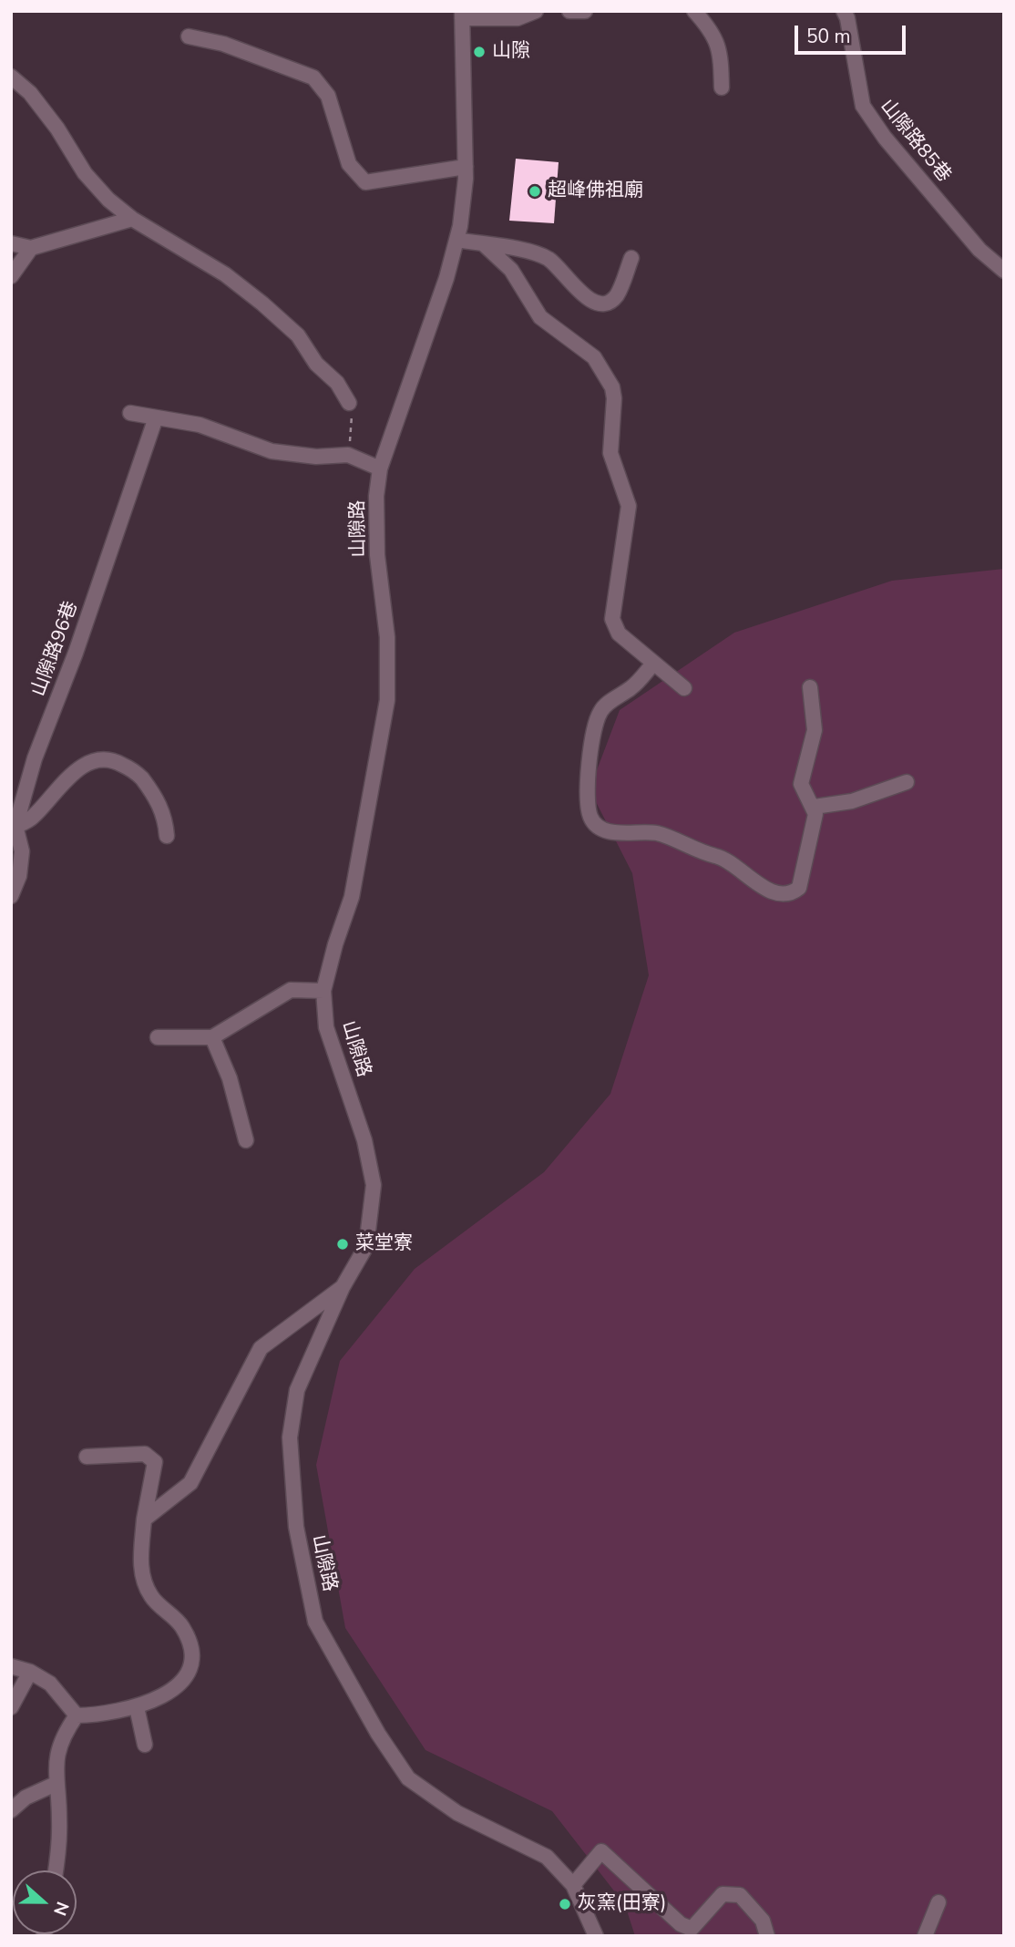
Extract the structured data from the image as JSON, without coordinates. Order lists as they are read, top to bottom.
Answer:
{
  "streets": {
    "street": ["山隙路85巷", "山隙路", "山隙路96巷"]
  },
  "places": [
    "山隙",
    "超峰佛祖廟",
    "菜堂寮",
    "灰窯(田寮)"
  ],
  "scale_bar": "50 m",
  "north": "right"
}
